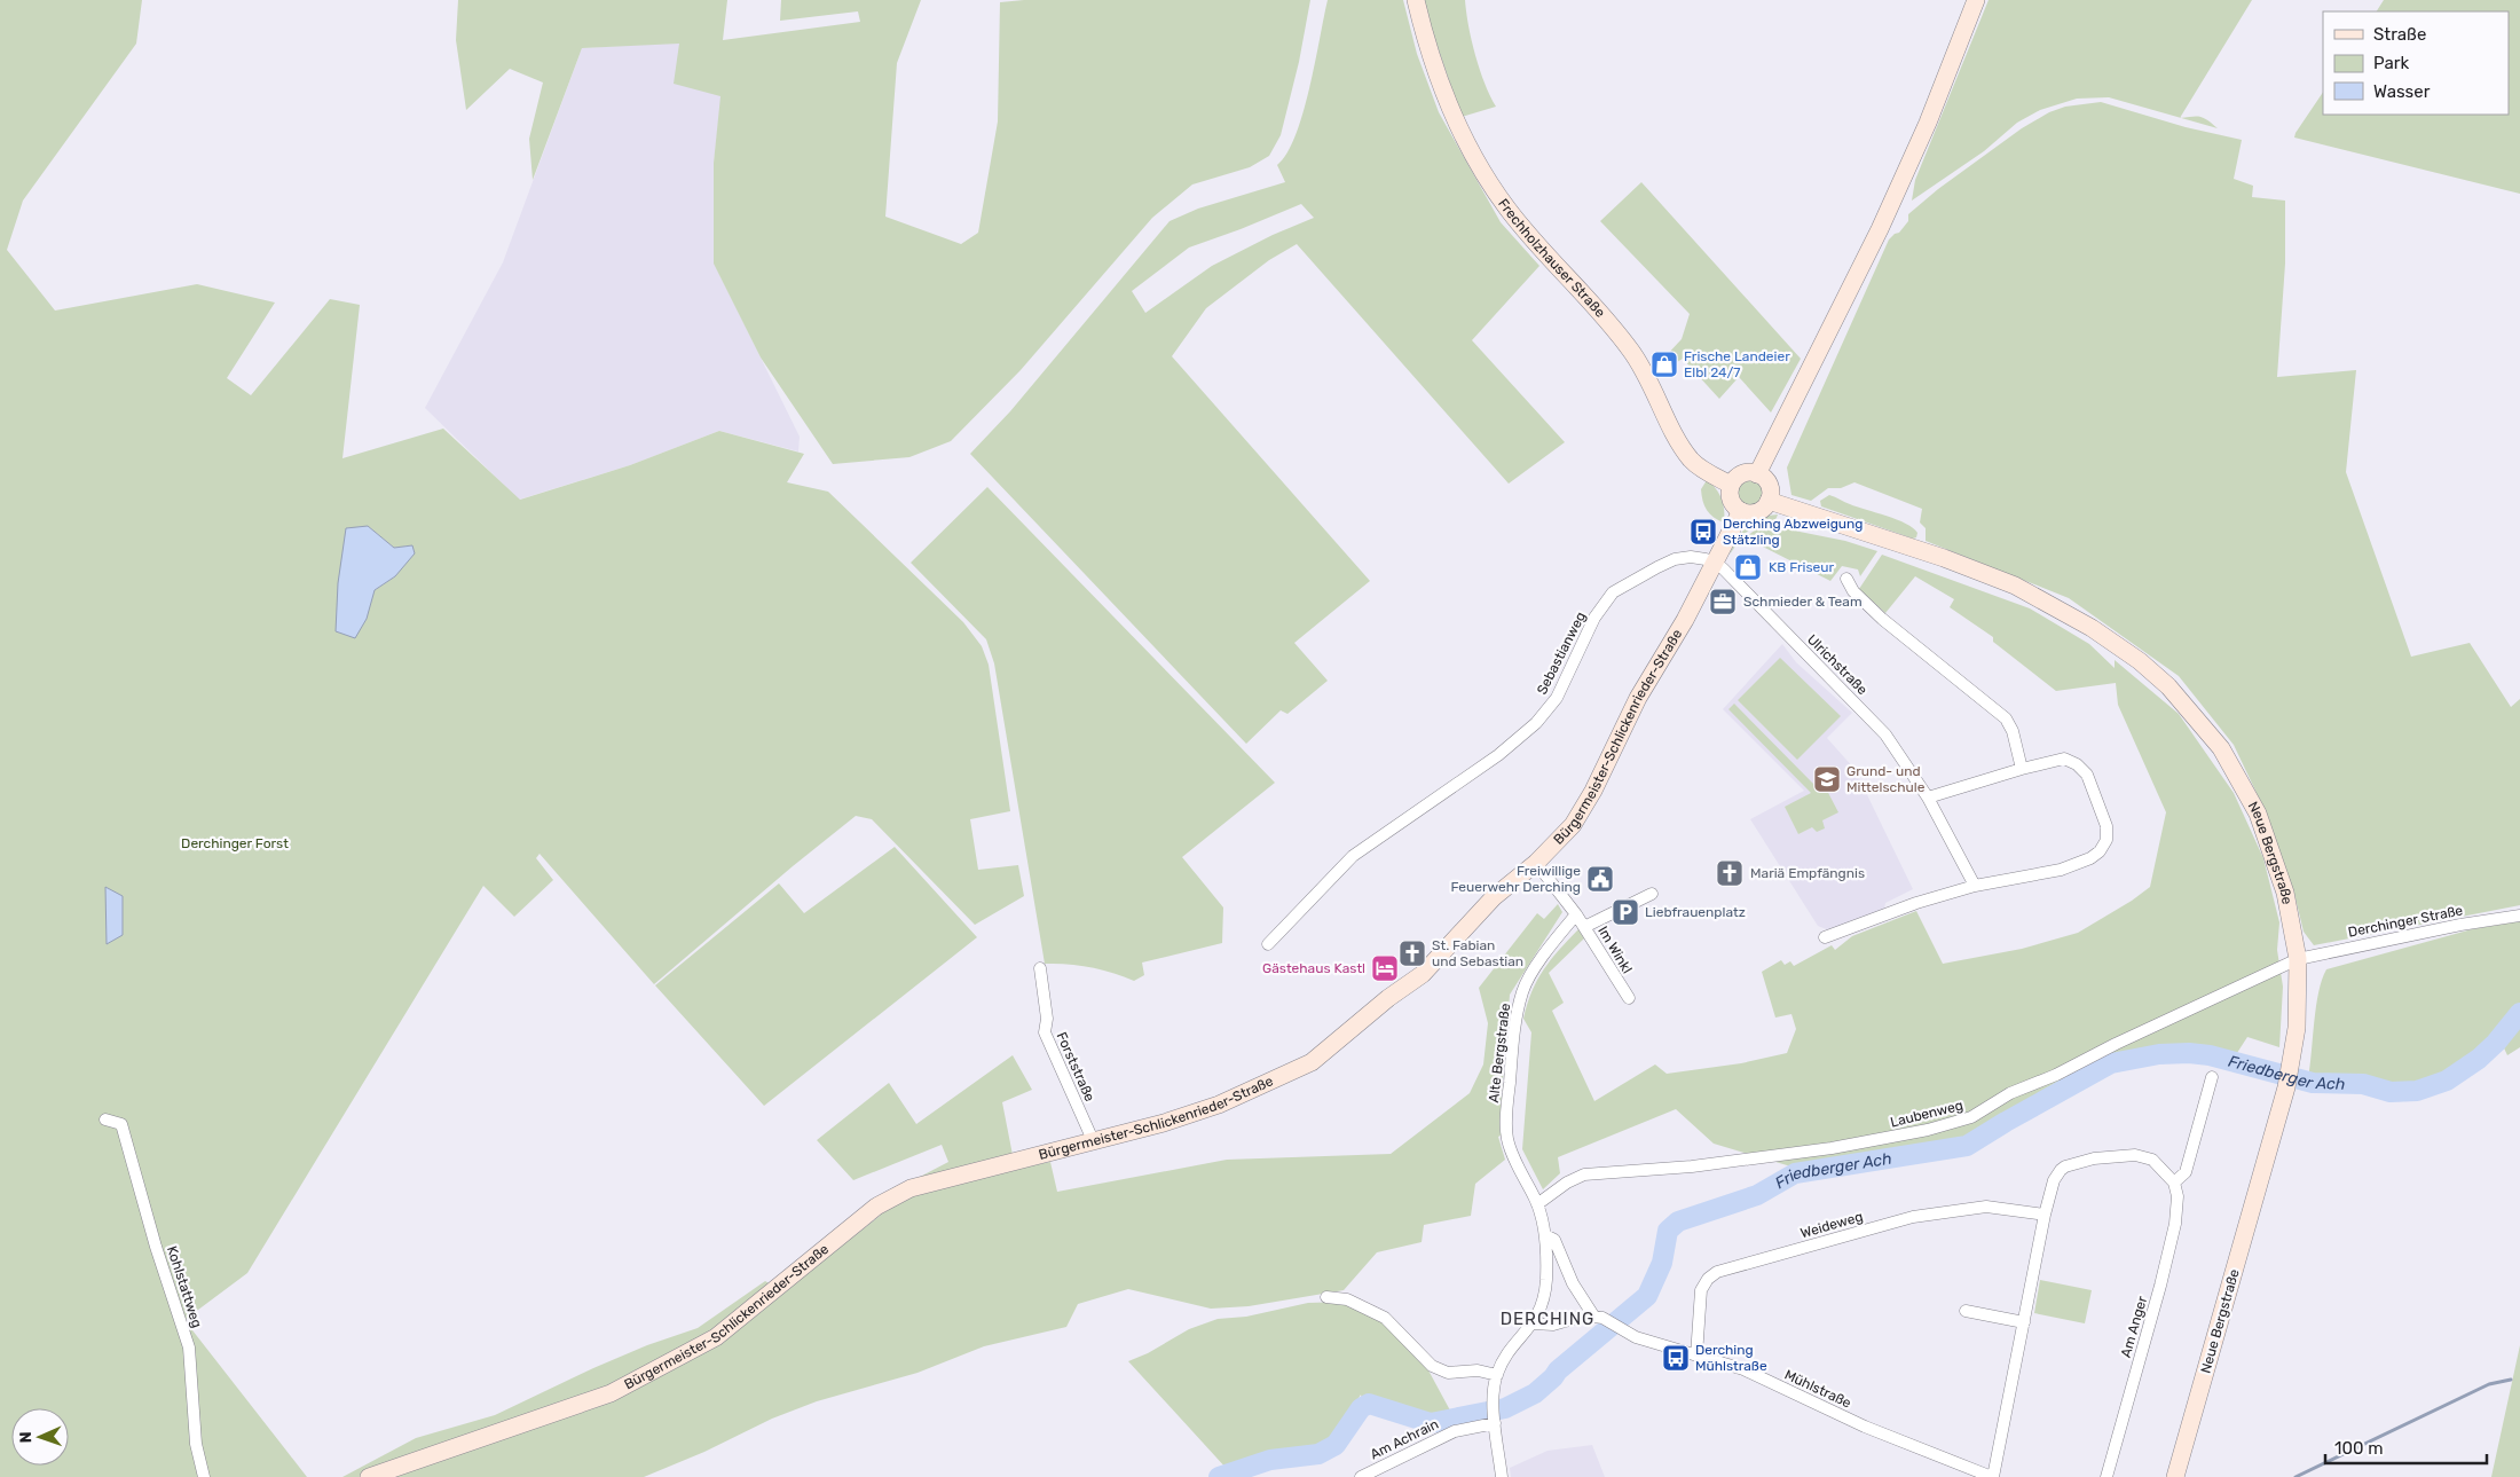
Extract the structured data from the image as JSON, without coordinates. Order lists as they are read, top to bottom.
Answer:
{
  "streets": {
    "street": [
      "Frechholzhauser Straße",
      "Sebastianweg",
      "Ulrichstraße",
      "Bürgermeister-Schlickenrieder-Straße",
      "Neue Bergstraße",
      "Derchinger Straße",
      "Im Winkl",
      "Alte Bergstraße",
      "Forststraße",
      "Laubenweg",
      "Weideweg",
      "Kohlstattweg",
      "Am Anger",
      "Mühlstraße",
      "Am Achrain"
    ]
  },
  "crossings": [
    ["Frechholzhauser Straße", "Bürgermeister-Schlickenrieder-Straße"],
    ["Frechholzhauser Straße", "Neue Bergstraße"],
    ["Sebastianweg", "Ulrichstraße"],
    ["Sebastianweg", "Bürgermeister-Schlickenrieder-Straße"],
    ["Ulrichstraße", "Bürgermeister-Schlickenrieder-Straße"],
    ["Bürgermeister-Schlickenrieder-Straße", "Neue Bergstraße"],
    ["Bürgermeister-Schlickenrieder-Straße", "Forststraße"],
    ["Neue Bergstraße", "Derchinger Straße"],
    ["Neue Bergstraße", "Laubenweg"],
    ["Derchinger Straße", "Laubenweg"],
    ["Im Winkl", "Alte Bergstraße"],
    ["Alte Bergstraße", "Laubenweg"],
    ["Alte Bergstraße", "Mühlstraße"],
    ["Alte Bergstraße", "Am Achrain"],
    ["Weideweg", "Mühlstraße"]
  ],
  "districts": ["DERCHING"],
  "water": ["Friedberger Ach"],
  "parks": ["Derchinger Forst"],
  "places": {
    "shop": ["Frische Landeier Elbl 24/7", "KB Friseur"],
    "bus stop": ["Derching Abzweigung Stätzling", "Derching Mühlstraße"],
    "office": ["Schmieder & Team"],
    "school or university": ["Grund- und Mittelschule"],
    "church": ["Mariä Empfängnis", "St. Fabian und Sebastian"],
    "public building": ["Freiwillige Feuerwehr Derching"],
    "parking": ["Liebfrauenplatz"],
    "hotel": ["Gästehaus Kastl"]
  },
  "legend": ["Straße", "Park", "Wasser"],
  "scale_bar": "100 m",
  "north": "left"
}
